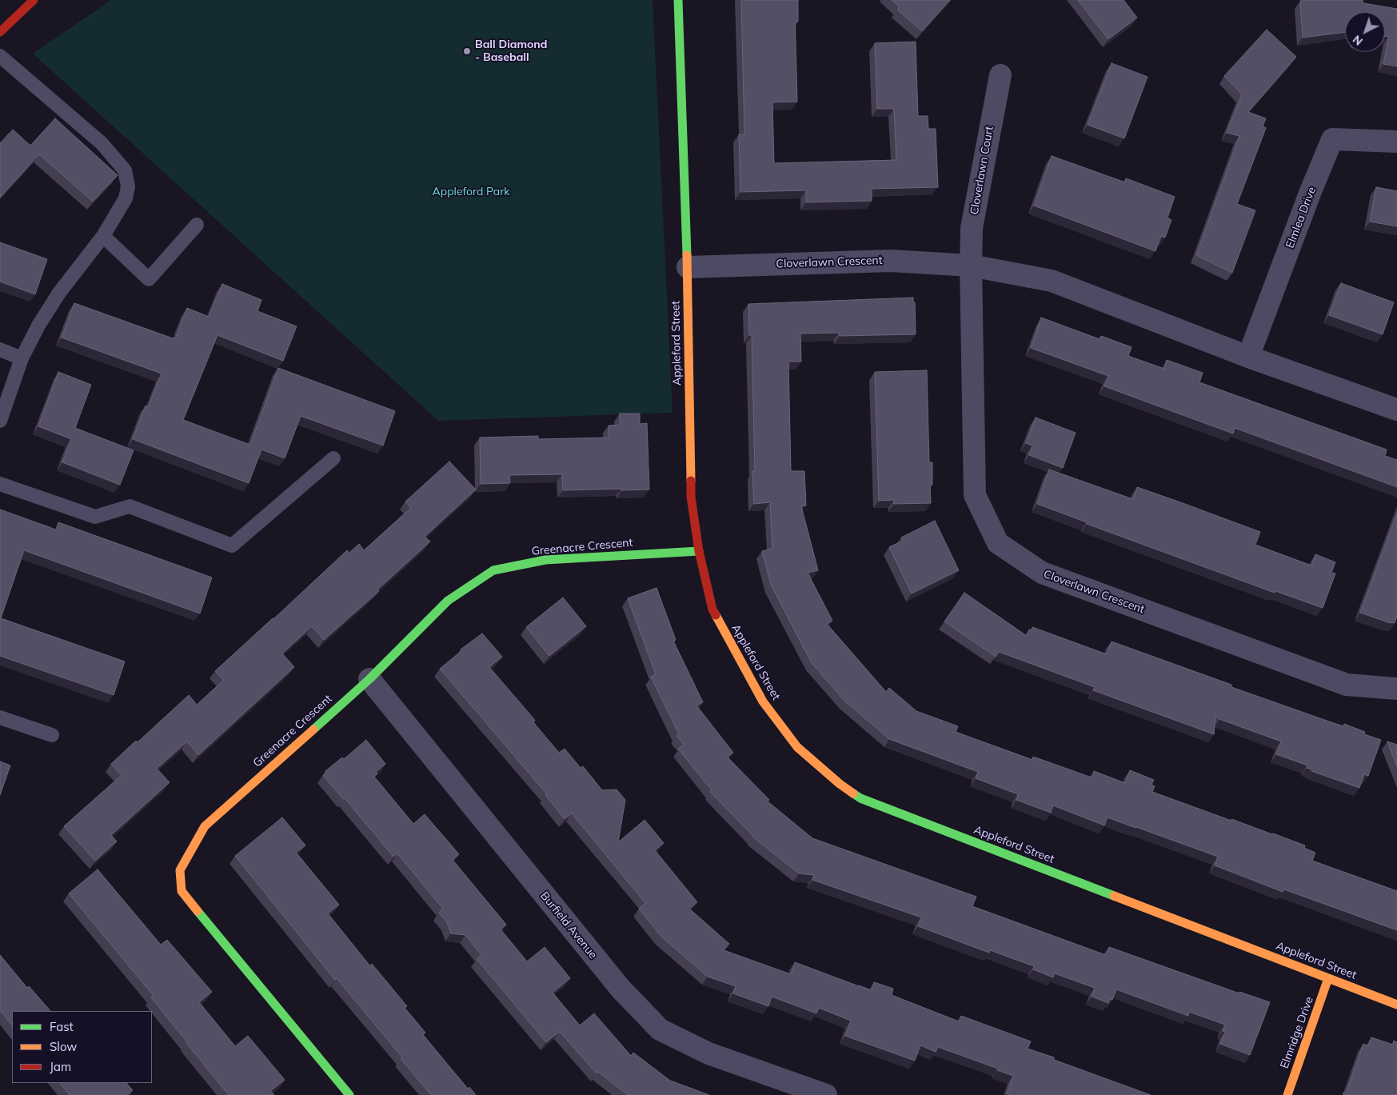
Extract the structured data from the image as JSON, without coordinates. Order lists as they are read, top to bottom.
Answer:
{
  "streets": {
    "street": [
      "Cloverlawn Court",
      "Elmlea Drive",
      "Cloverlawn Crescent",
      "Appleford Street",
      "Greenacre Crescent",
      "Burfield Avenue",
      "Elmridge Drive"
    ]
  },
  "crossings": [
    ["Cloverlawn Court", "Cloverlawn Crescent"],
    ["Elmlea Drive", "Cloverlawn Crescent"],
    ["Cloverlawn Crescent", "Appleford Street"],
    ["Appleford Street", "Greenacre Crescent"],
    ["Appleford Street", "Elmridge Drive"],
    ["Greenacre Crescent", "Burfield Avenue"]
  ],
  "parks": ["Appleford Park"],
  "places": ["Ball Diamond - Baseball"],
  "legend": ["Fast", "Slow", "Jam"],
  "north": "bottom left"
}
